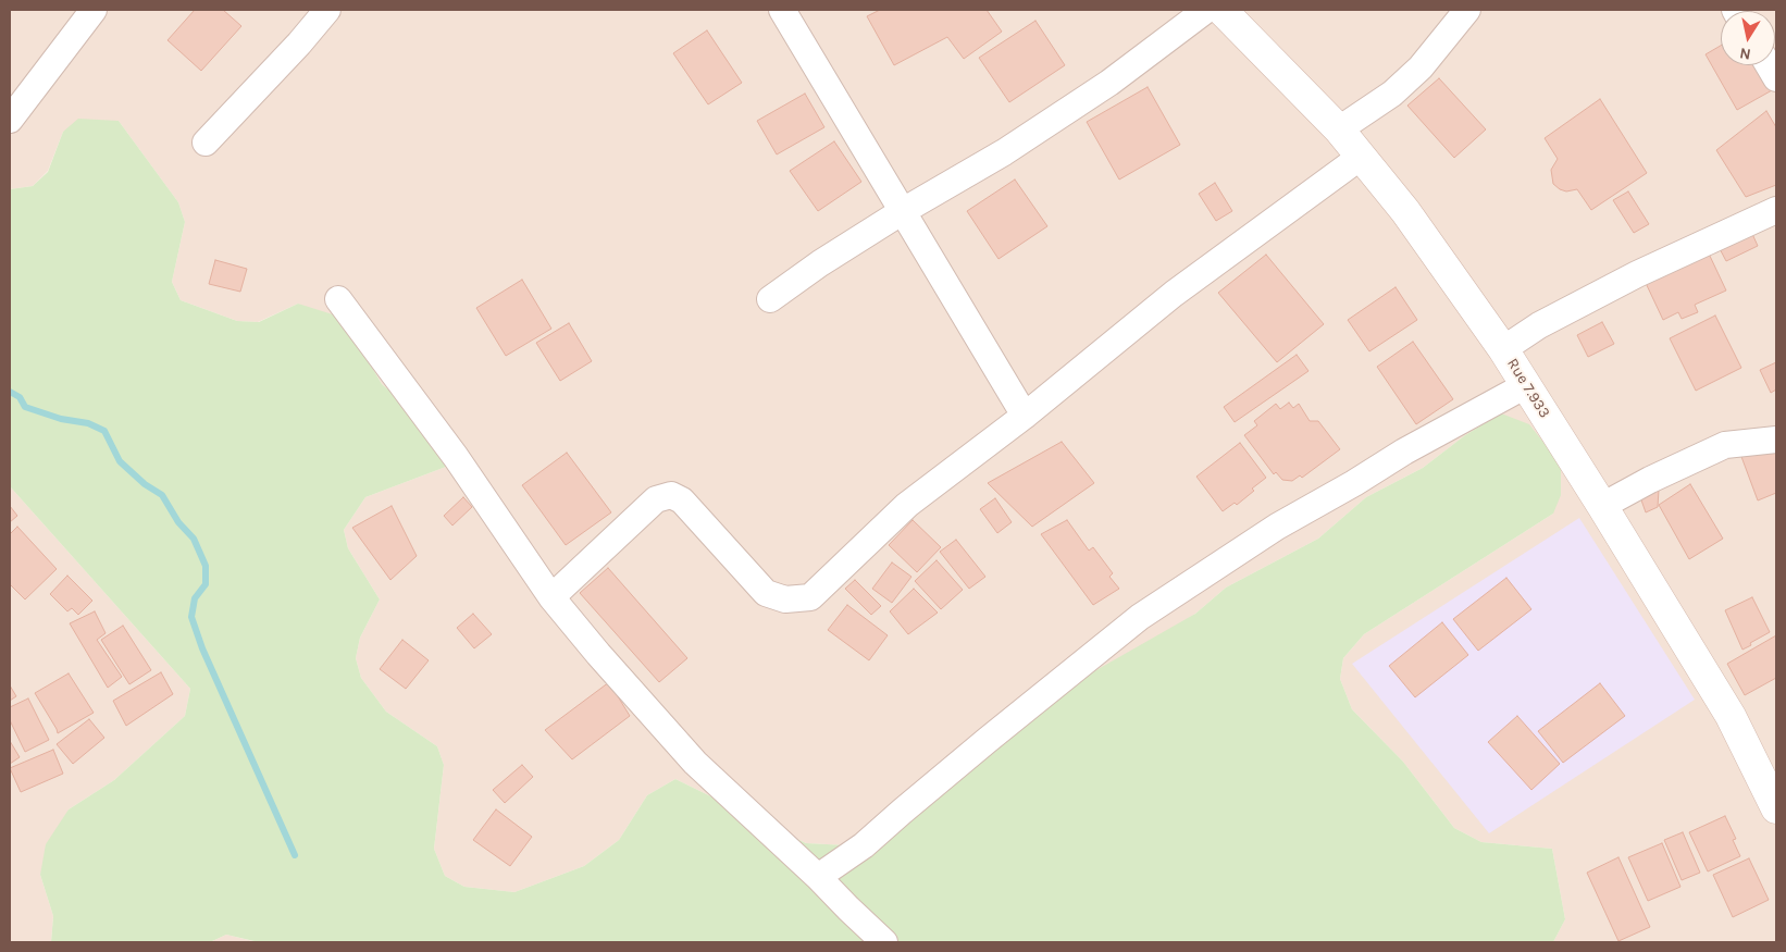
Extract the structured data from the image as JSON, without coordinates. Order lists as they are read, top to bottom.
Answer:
{
  "streets": {
    "street": ["Rue 7.933"]
  },
  "north": "bottom"
}
